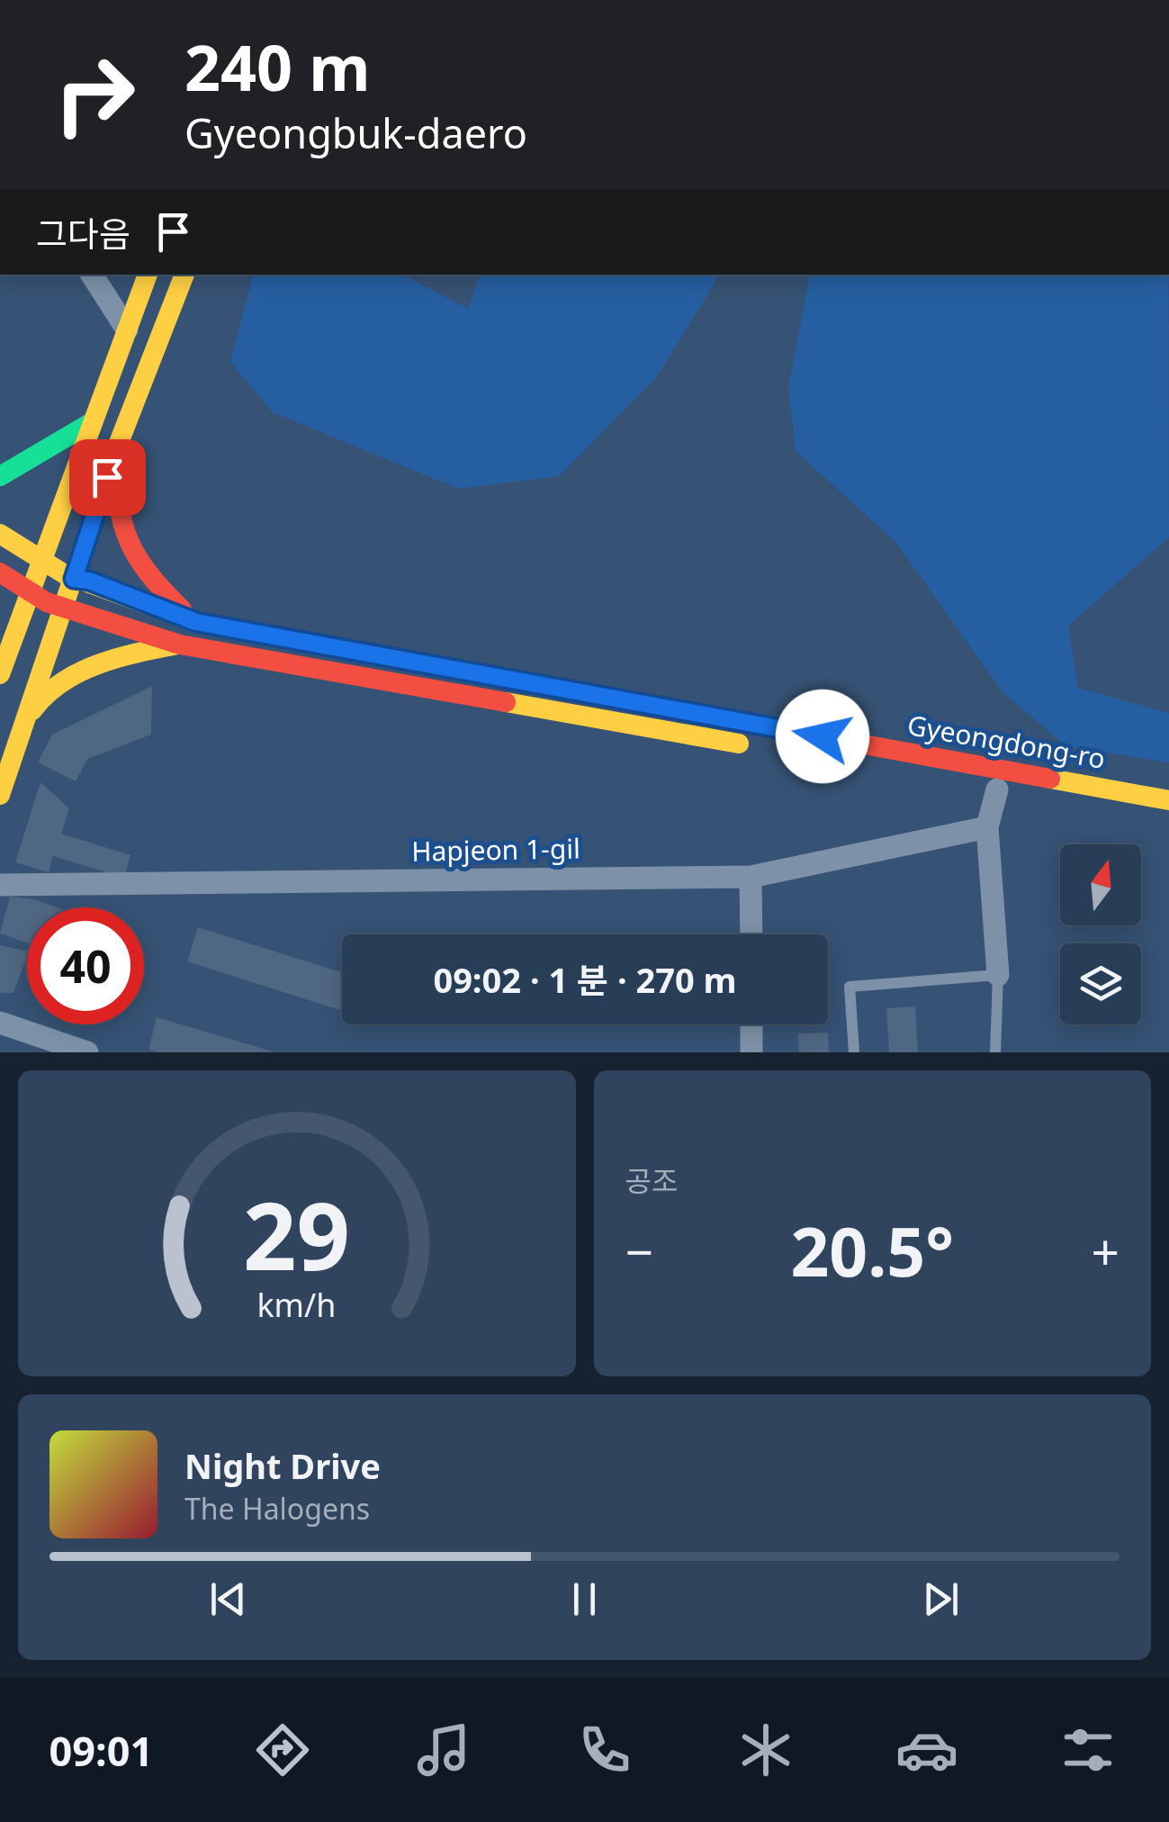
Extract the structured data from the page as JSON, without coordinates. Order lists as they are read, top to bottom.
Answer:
{
  "streets": {
    "street": ["Gyeongdong-ro", "Hapjeon 1-gil"]
  },
  "north": "top",
  "page": {
    "turn": ["240 m", "Gyeongbuk-daero"],
    "then": "그다음",
    "limit": "40",
    "trip": "09:02 · 1 분 · 270 m",
    "tile": "공조",
    "heat": ["−", "20.5°", "+"],
    "song": ["Night Drive", "The Halogens"],
    "tabs": "09:01",
    "gauge": ["29", "km/h"]
  }
}
